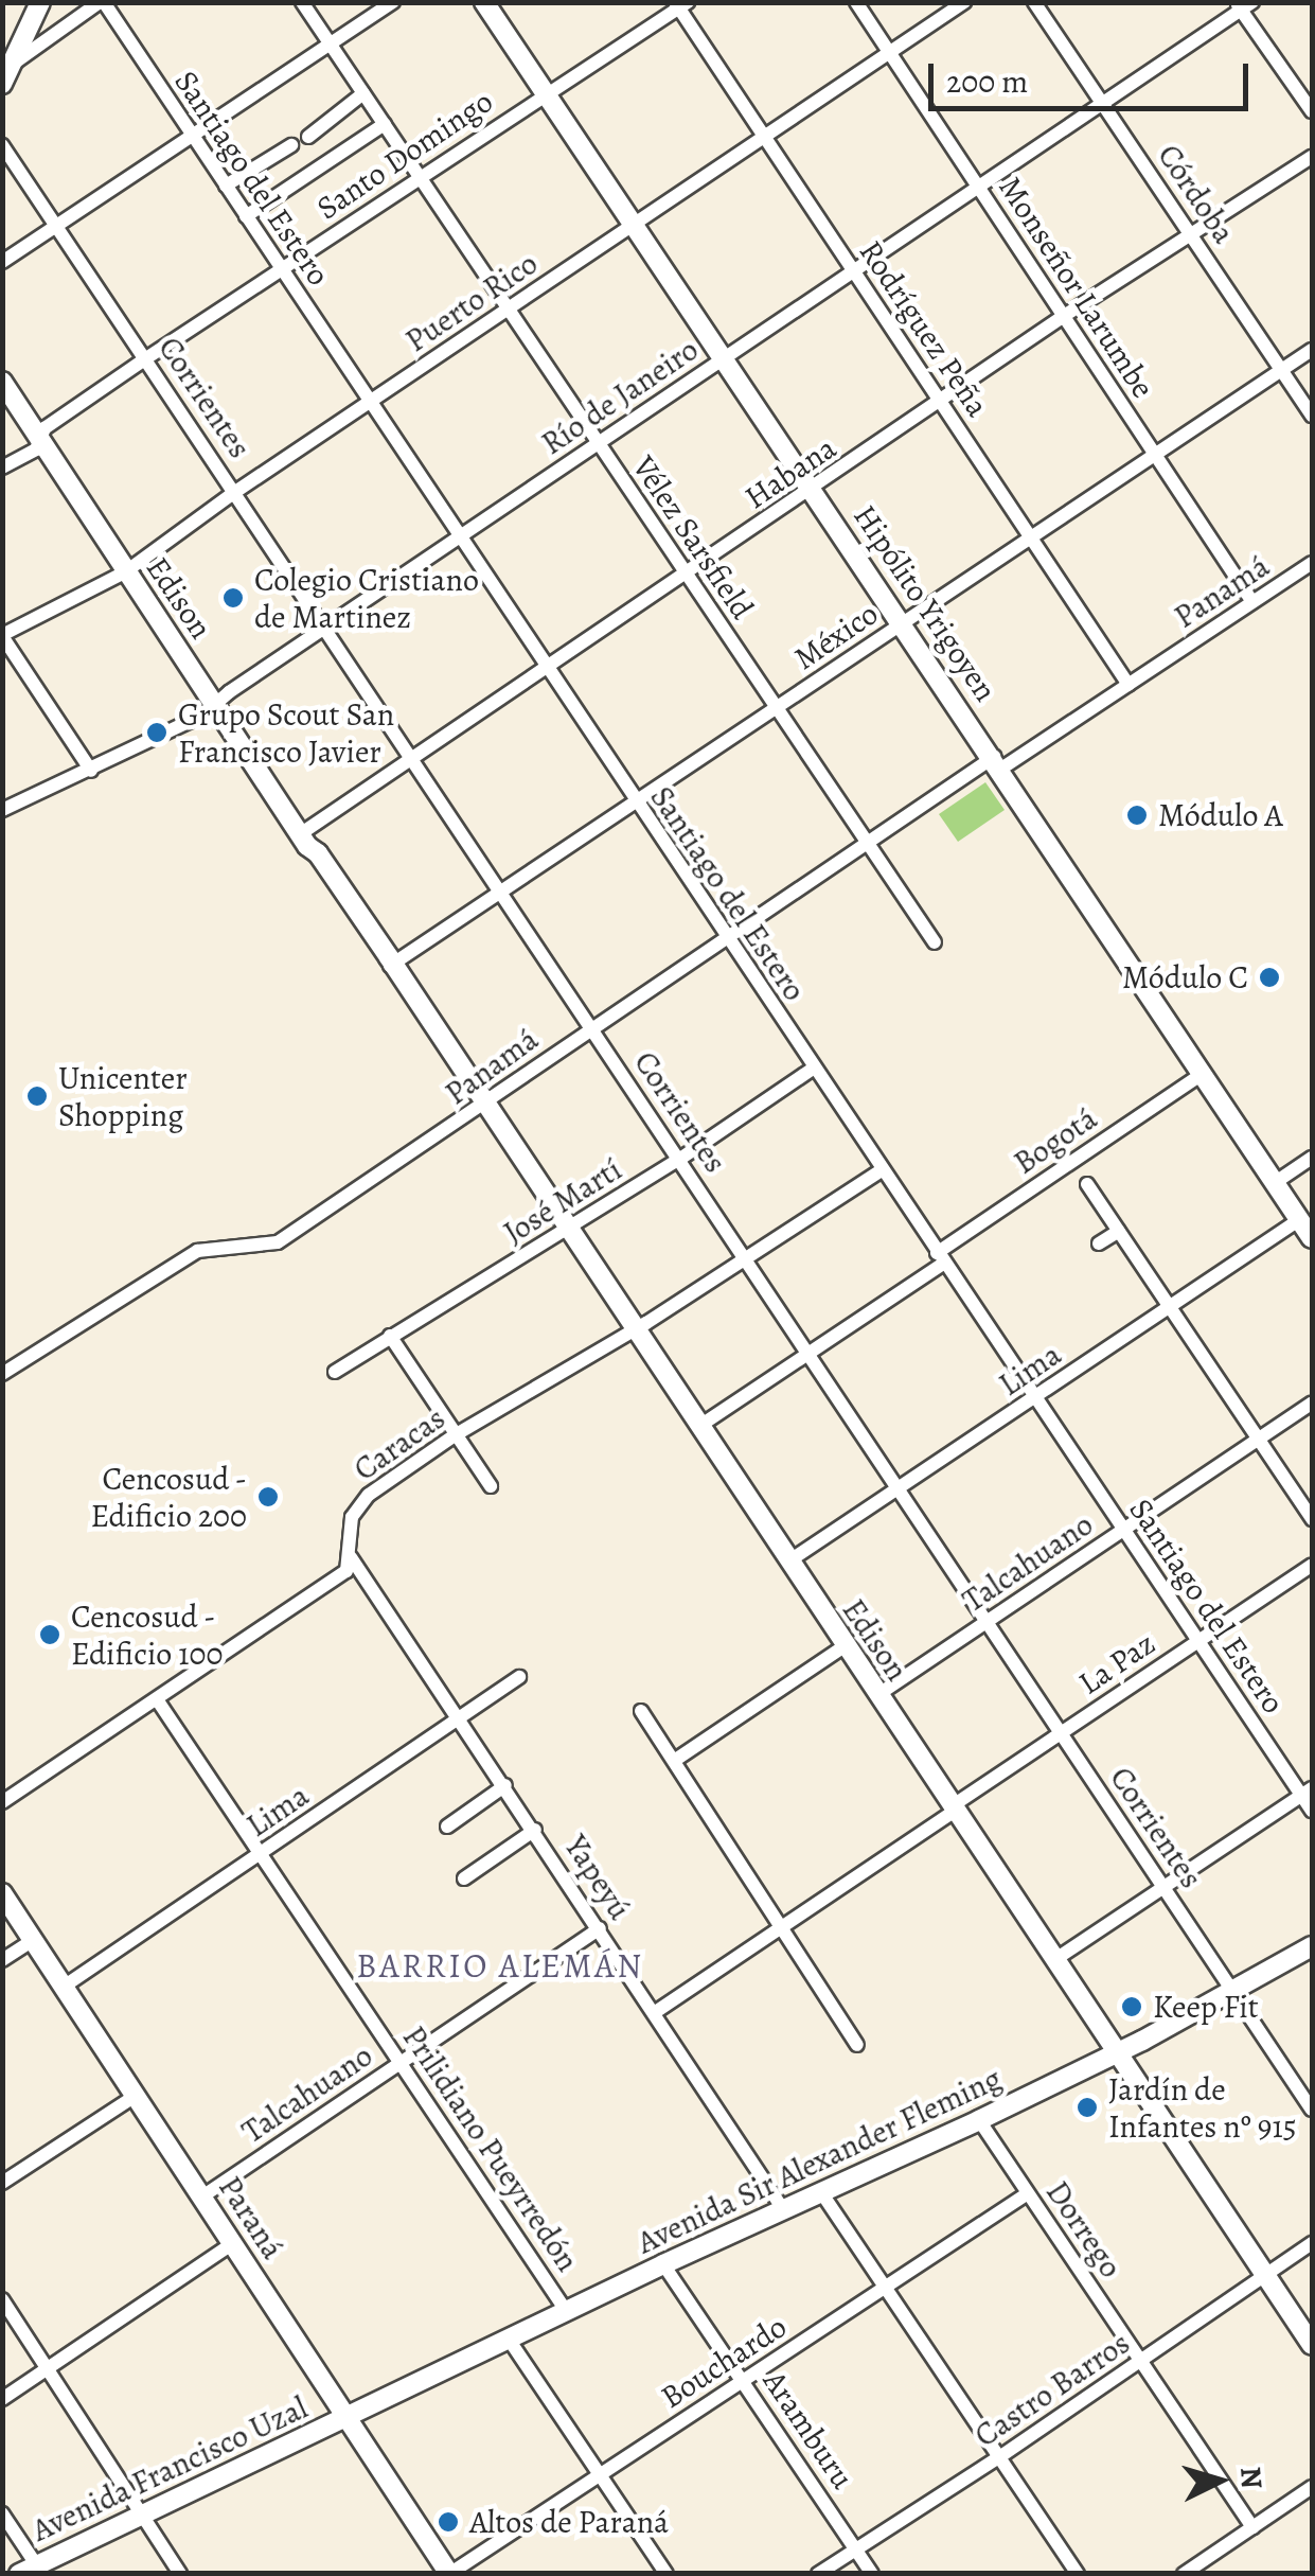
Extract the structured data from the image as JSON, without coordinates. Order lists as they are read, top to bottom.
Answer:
{
  "streets": {
    "street": [
      "Santo Domingo",
      "Santiago del Estero",
      "Córdoba",
      "Monseñor Larumbe",
      "Puerto Rico",
      "Rodríguez Peña",
      "Río de Janeiro",
      "Corrientes",
      "Habana",
      "Vélez Sarsfield",
      "Panamá",
      "Edison",
      "Hipólito Yrigoyen",
      "México",
      "Bogotá",
      "José Martí",
      "Lima",
      "Caracas",
      "Talcahuano",
      "La Paz",
      "Yapeyú",
      "Prilidiano Pueyrredón",
      "Avenida Sir Alexander Fleming",
      "Paraná",
      "Dorrego",
      "Bouchardo",
      "Castro Barros",
      "Aramburu",
      "Avenida Francisco Uzal"
    ]
  },
  "crossings": [
    ["Santo Domingo", "Santiago del Estero"],
    ["Santo Domingo", "Rodríguez Peña"],
    ["Santo Domingo", "Corrientes"],
    ["Santo Domingo", "Vélez Sarsfield"],
    ["Santo Domingo", "Edison"],
    ["Santo Domingo", "Hipólito Yrigoyen"],
    ["Santiago del Estero", "Puerto Rico"],
    ["Santiago del Estero", "Río de Janeiro"],
    ["Santiago del Estero", "Habana"],
    ["Santiago del Estero", "Panamá"],
    ["Santiago del Estero", "México"],
    ["Santiago del Estero", "Bogotá"],
    ["Santiago del Estero", "José Martí"],
    ["Santiago del Estero", "Lima"],
    ["Santiago del Estero", "Caracas"],
    ["Santiago del Estero", "Talcahuano"],
    ["Santiago del Estero", "La Paz"],
    ["Córdoba", "Río de Janeiro"],
    ["Córdoba", "Habana"],
    ["Córdoba", "México"],
    ["Monseñor Larumbe", "Puerto Rico"],
    ["Monseñor Larumbe", "Río de Janeiro"],
    ["Monseñor Larumbe", "Habana"],
    ["Monseñor Larumbe", "Panamá"],
    ["Monseñor Larumbe", "México"],
    ["Puerto Rico", "Rodríguez Peña"],
    ["Puerto Rico", "Corrientes"],
    ["Puerto Rico", "Vélez Sarsfield"],
    ["Puerto Rico", "Edison"],
    ["Puerto Rico", "Hipólito Yrigoyen"],
    ["Rodríguez Peña", "Río de Janeiro"],
    ["Rodríguez Peña", "Habana"],
    ["Rodríguez Peña", "Panamá"],
    ["Rodríguez Peña", "México"],
    ["Río de Janeiro", "Corrientes"],
    ["Río de Janeiro", "Vélez Sarsfield"],
    ["Río de Janeiro", "Edison"],
    ["Río de Janeiro", "Hipólito Yrigoyen"],
    ["Corrientes", "Habana"],
    ["Corrientes", "Panamá"],
    ["Corrientes", "México"],
    ["Corrientes", "Bogotá"],
    ["Corrientes", "José Martí"],
    ["Corrientes", "Lima"],
    ["Corrientes", "Caracas"],
    ["Corrientes", "Talcahuano"],
    ["Corrientes", "La Paz"],
    ["Corrientes", "Avenida Sir Alexander Fleming"],
    ["Habana", "Vélez Sarsfield"],
    ["Habana", "Edison"],
    ["Habana", "Hipólito Yrigoyen"],
    ["Vélez Sarsfield", "Panamá"],
    ["Vélez Sarsfield", "México"],
    ["Panamá", "Edison"],
    ["Panamá", "Hipólito Yrigoyen"],
    ["Edison", "México"],
    ["Edison", "Bogotá"],
    ["Edison", "José Martí"],
    ["Edison", "Lima"],
    ["Edison", "Caracas"],
    ["Edison", "Talcahuano"],
    ["Edison", "La Paz"],
    ["Edison", "Avenida Sir Alexander Fleming"],
    ["Edison", "Castro Barros"],
    ["Hipólito Yrigoyen", "México"],
    ["Hipólito Yrigoyen", "Bogotá"],
    ["Hipólito Yrigoyen", "Lima"],
    ["Lima", "Yapeyú"],
    ["Lima", "Prilidiano Pueyrredón"],
    ["Lima", "Paraná"],
    ["Caracas", "Yapeyú"],
    ["Talcahuano", "Yapeyú"],
    ["Talcahuano", "Prilidiano Pueyrredón"],
    ["Talcahuano", "Paraná"],
    ["La Paz", "Yapeyú"],
    ["Yapeyú", "Avenida Sir Alexander Fleming"],
    ["Prilidiano Pueyrredón", "Avenida Sir Alexander Fleming"],
    ["Avenida Sir Alexander Fleming", "Paraná"],
    ["Avenida Sir Alexander Fleming", "Dorrego"],
    ["Avenida Sir Alexander Fleming", "Aramburu"],
    ["Avenida Sir Alexander Fleming", "Avenida Francisco Uzal"],
    ["Paraná", "Bouchardo"],
    ["Paraná", "Avenida Francisco Uzal"],
    ["Dorrego", "Bouchardo"],
    ["Dorrego", "Castro Barros"],
    ["Bouchardo", "Aramburu"],
    ["Castro Barros", "Aramburu"]
  ],
  "districts": ["BARRIO ALEMÁN"],
  "places": [
    "Colegio Cristiano de Martinez",
    "Grupo Scout San Francisco Javier",
    "Módulo A",
    "Módulo C",
    "Unicenter Shopping",
    "Cencosud - Edificio 200",
    "Cencosud - Edificio 100",
    "Keep Fit",
    "Jardín de Infantes nº 915",
    "Altos de Paraná"
  ],
  "scale_bar": "200 m",
  "north": "right"
}
